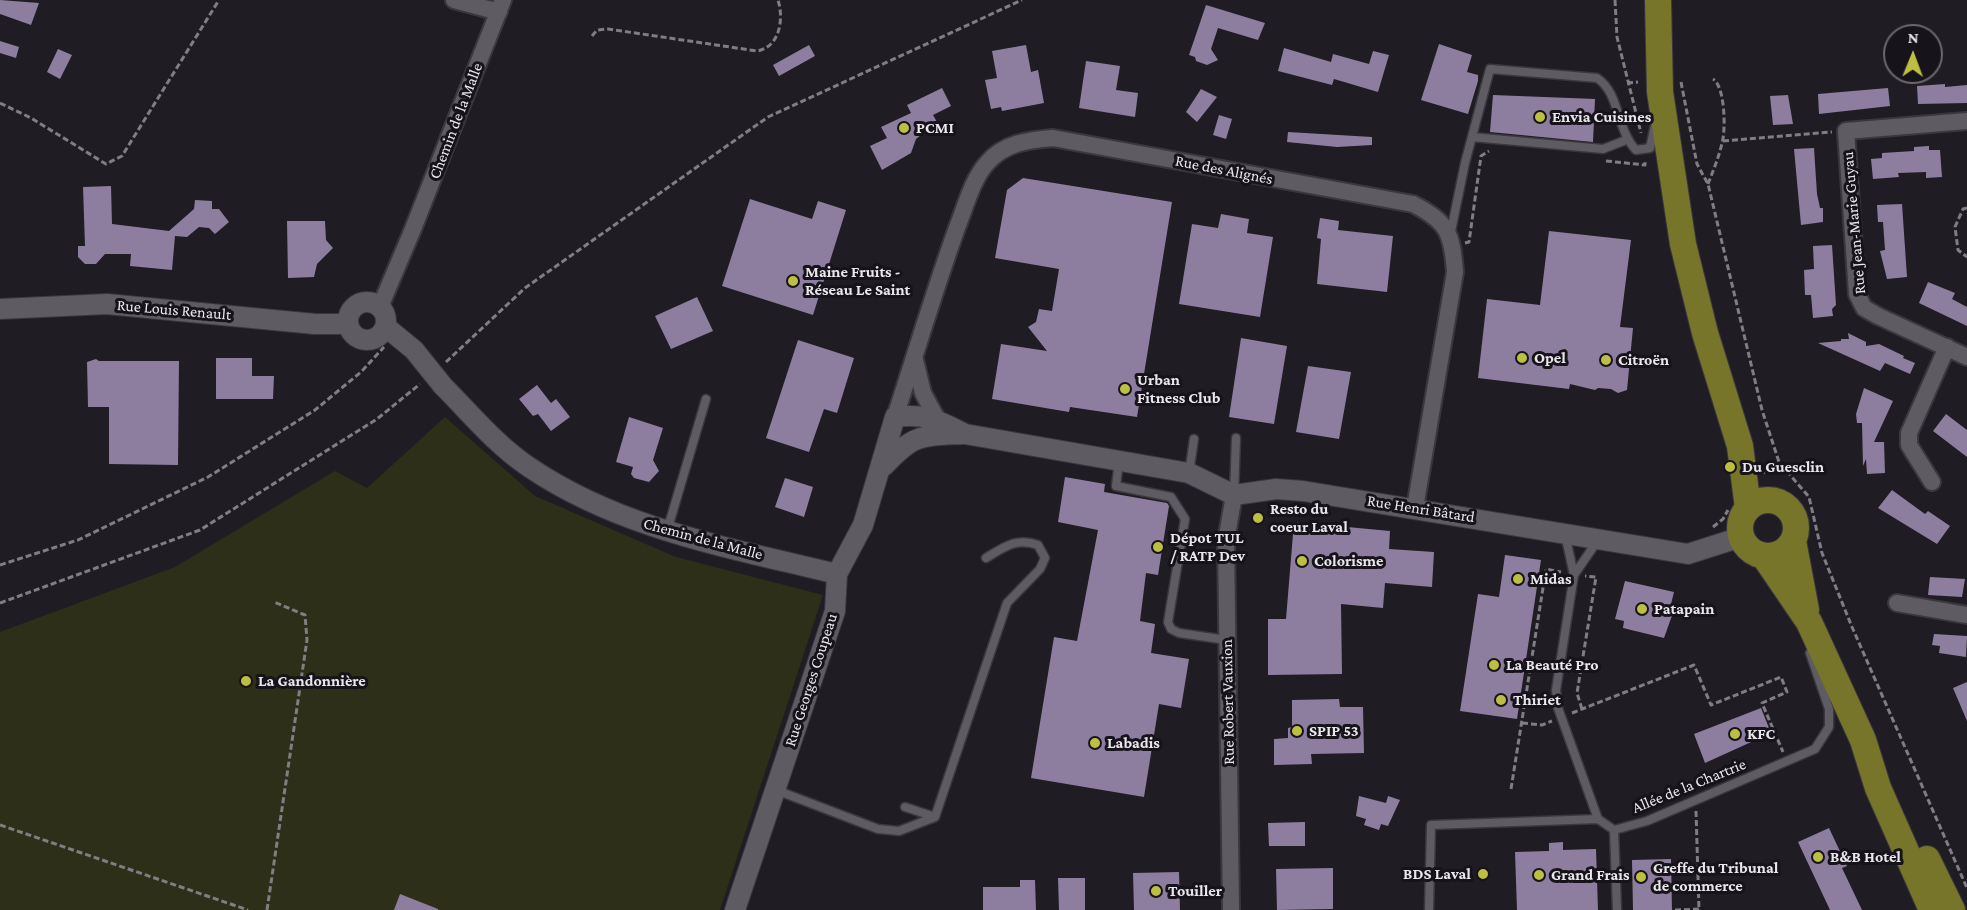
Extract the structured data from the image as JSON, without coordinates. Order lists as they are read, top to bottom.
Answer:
{
  "streets": {
    "street": [
      "Chemin de la Malle",
      "Rue des Alignés",
      "Rue Jean-Marie Guyau",
      "Rue Louis Renault",
      "Rue Henri Bâtard",
      "Rue Georges Coupeau",
      "Rue Robert Vauxion"
    ],
    "lane": ["Allée de la Chartrie"]
  },
  "crossings": [
    ["Chemin de la Malle", "Rue Louis Renault"],
    ["Chemin de la Malle", "Rue Georges Coupeau"],
    ["Rue des Alignés", "Rue Georges Coupeau"],
    ["Rue Henri Bâtard", "Rue Robert Vauxion"]
  ],
  "places": [
    "Envia Cuisines",
    "PCMI",
    "Maine Fruits - Réseau Le Saint",
    "Opel",
    "Citroën",
    "Urban Fitness Club",
    "Du Guesclin",
    "Resto du coeur Laval",
    "Dépot TUL / RATP Dev",
    "Colorisme",
    "Midas",
    "Patapain",
    "La Beauté Pro",
    "La Gandonnière",
    "Thiriet",
    "SPIP 53",
    "KFC",
    "Labadis",
    "B&B Hotel",
    "BDS Laval",
    "Grand Frais",
    "Greffe du Tribunal de commerce",
    "Touiller"
  ],
  "north": "top"
}
